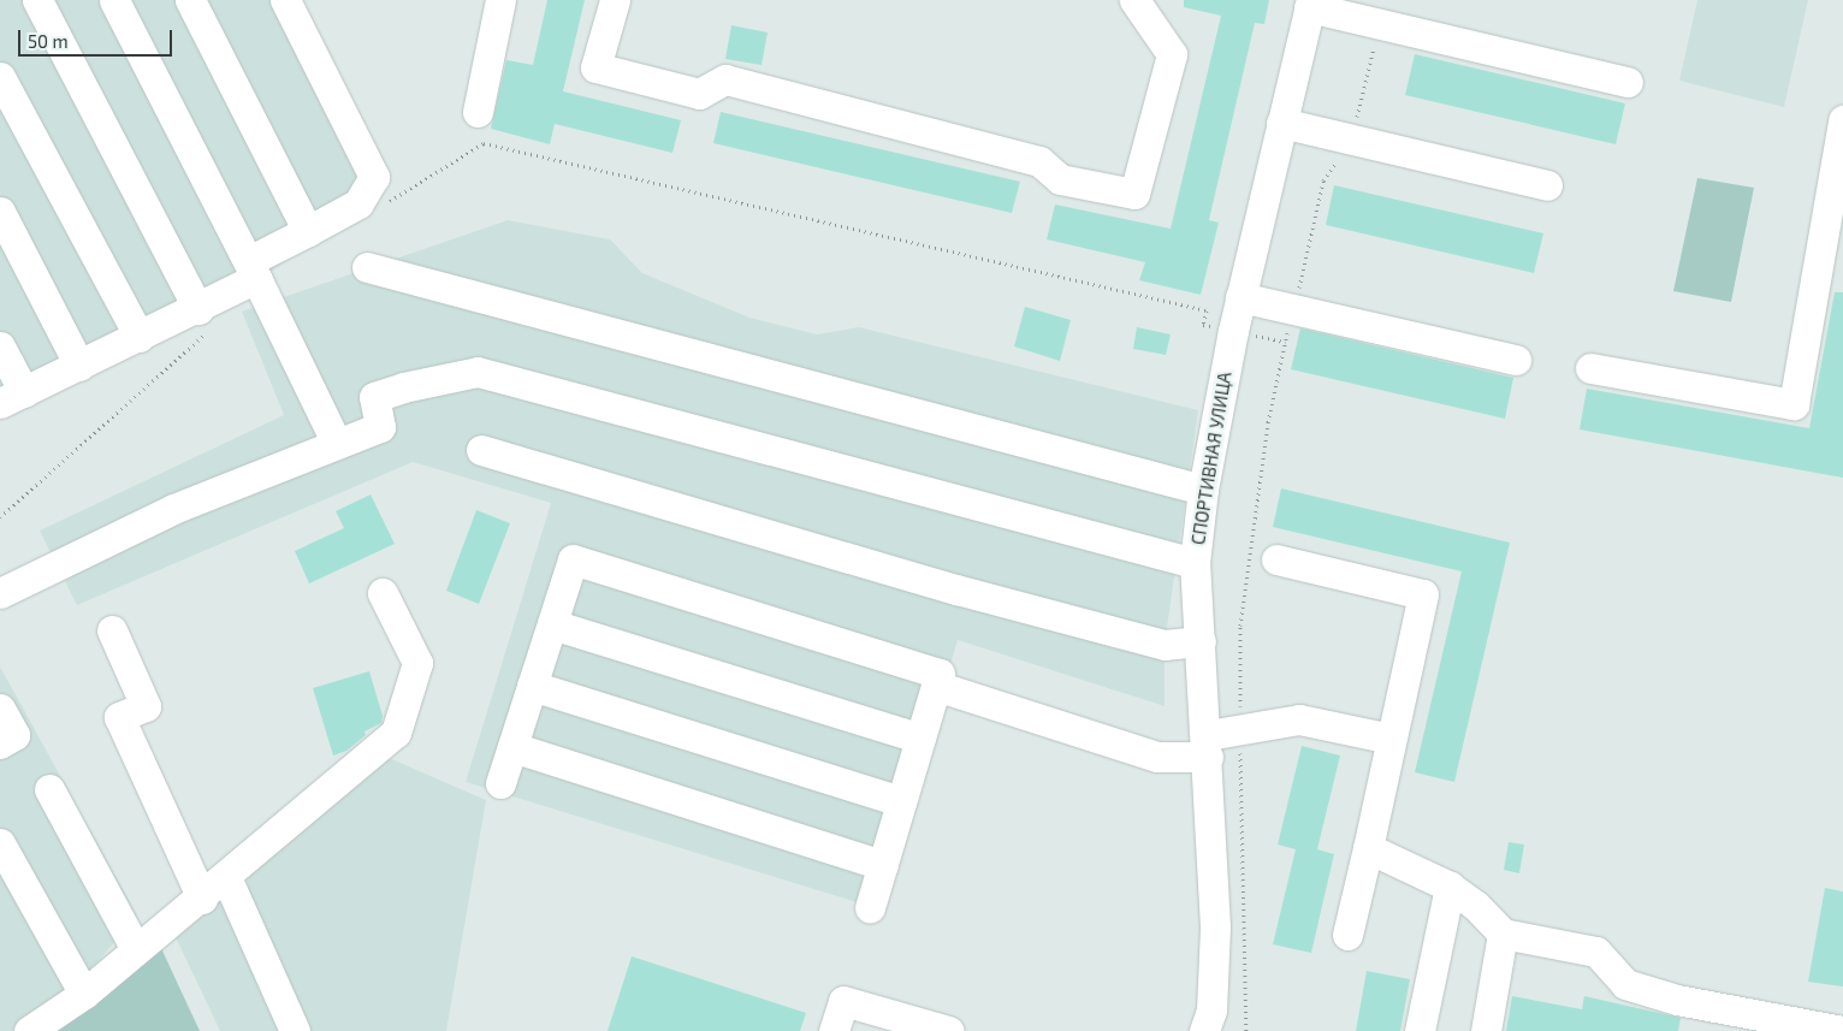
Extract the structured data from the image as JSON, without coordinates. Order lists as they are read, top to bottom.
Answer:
{
  "streets": {
    "street": ["СПОРТИВНАЯ УЛИЦА"]
  },
  "scale_bar": "50 m"
}
